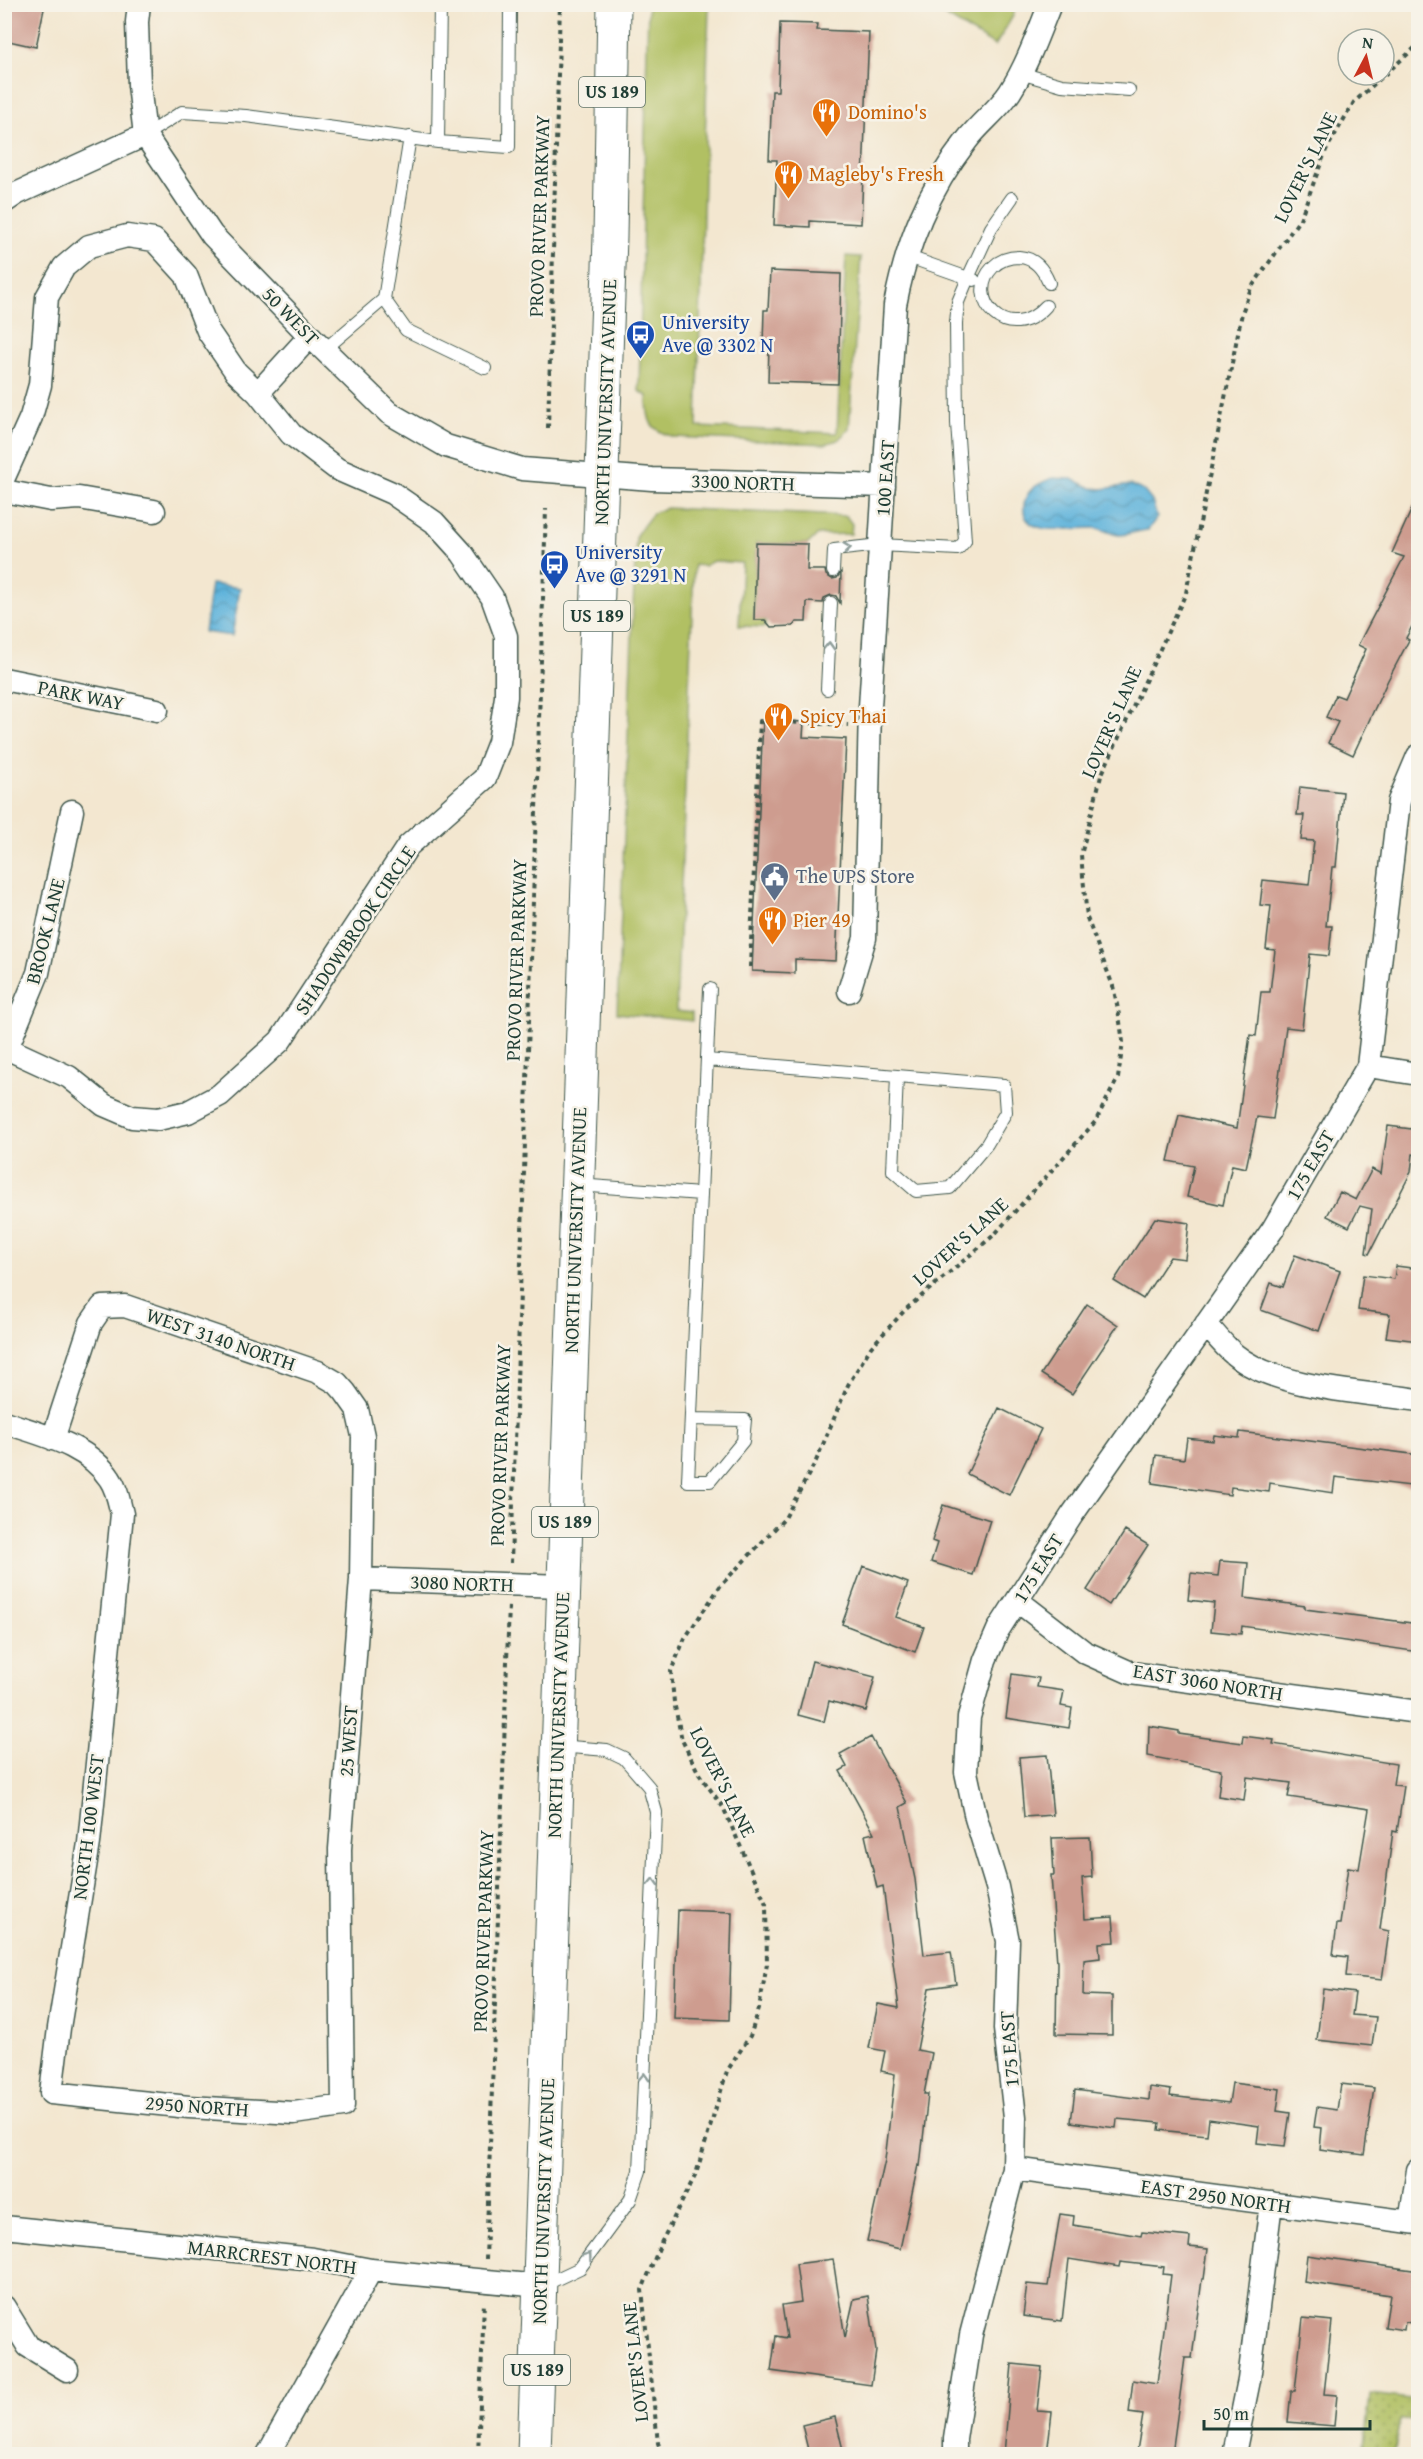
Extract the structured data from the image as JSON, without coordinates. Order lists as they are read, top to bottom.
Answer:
{
  "streets": {
    "highway": ["US 189", "NORTH UNIVERSITY AVENUE"],
    "street": [
      "50 WEST",
      "100 EAST",
      "3300 NORTH",
      "PARK WAY",
      "SHADOWBROOK CIRCLE",
      "BROOK LANE",
      "175 EAST",
      "WEST 3140 NORTH",
      "3080 NORTH",
      "EAST 3060 NORTH",
      "25 WEST",
      "NORTH 100 WEST",
      "2950 NORTH",
      "EAST 2950 NORTH",
      "MARRCREST NORTH"
    ],
    "path": ["LOVER'S LANE", "PROVO RIVER PARKWAY"]
  },
  "crossings": [
    ["PROVO RIVER PARKWAY", "3080 NORTH"],
    ["PROVO RIVER PARKWAY", "MARRCREST NORTH"],
    ["50 WEST", "NORTH UNIVERSITY AVENUE"],
    ["50 WEST", "3300 NORTH"],
    ["NORTH UNIVERSITY AVENUE", "3300 NORTH"],
    ["NORTH UNIVERSITY AVENUE", "3080 NORTH"],
    ["NORTH UNIVERSITY AVENUE", "MARRCREST NORTH"],
    ["100 EAST", "3300 NORTH"],
    ["SHADOWBROOK CIRCLE", "BROOK LANE"],
    ["175 EAST", "EAST 3060 NORTH"],
    ["175 EAST", "EAST 2950 NORTH"],
    ["WEST 3140 NORTH", "25 WEST"],
    ["WEST 3140 NORTH", "NORTH 100 WEST"],
    ["3080 NORTH", "25 WEST"],
    ["25 WEST", "2950 NORTH"],
    ["NORTH 100 WEST", "2950 NORTH"]
  ],
  "places": {
    "restaurant": [
      "Domino's",
      "Magleby's Fresh",
      "Spicy Thai",
      "Pier 49"
    ],
    "bus stop": ["University Ave @ 3302 N", "University Ave @ 3291 N"],
    "public building": ["The UPS Store"]
  },
  "scale_bar": "50 m",
  "north": "top"
}
